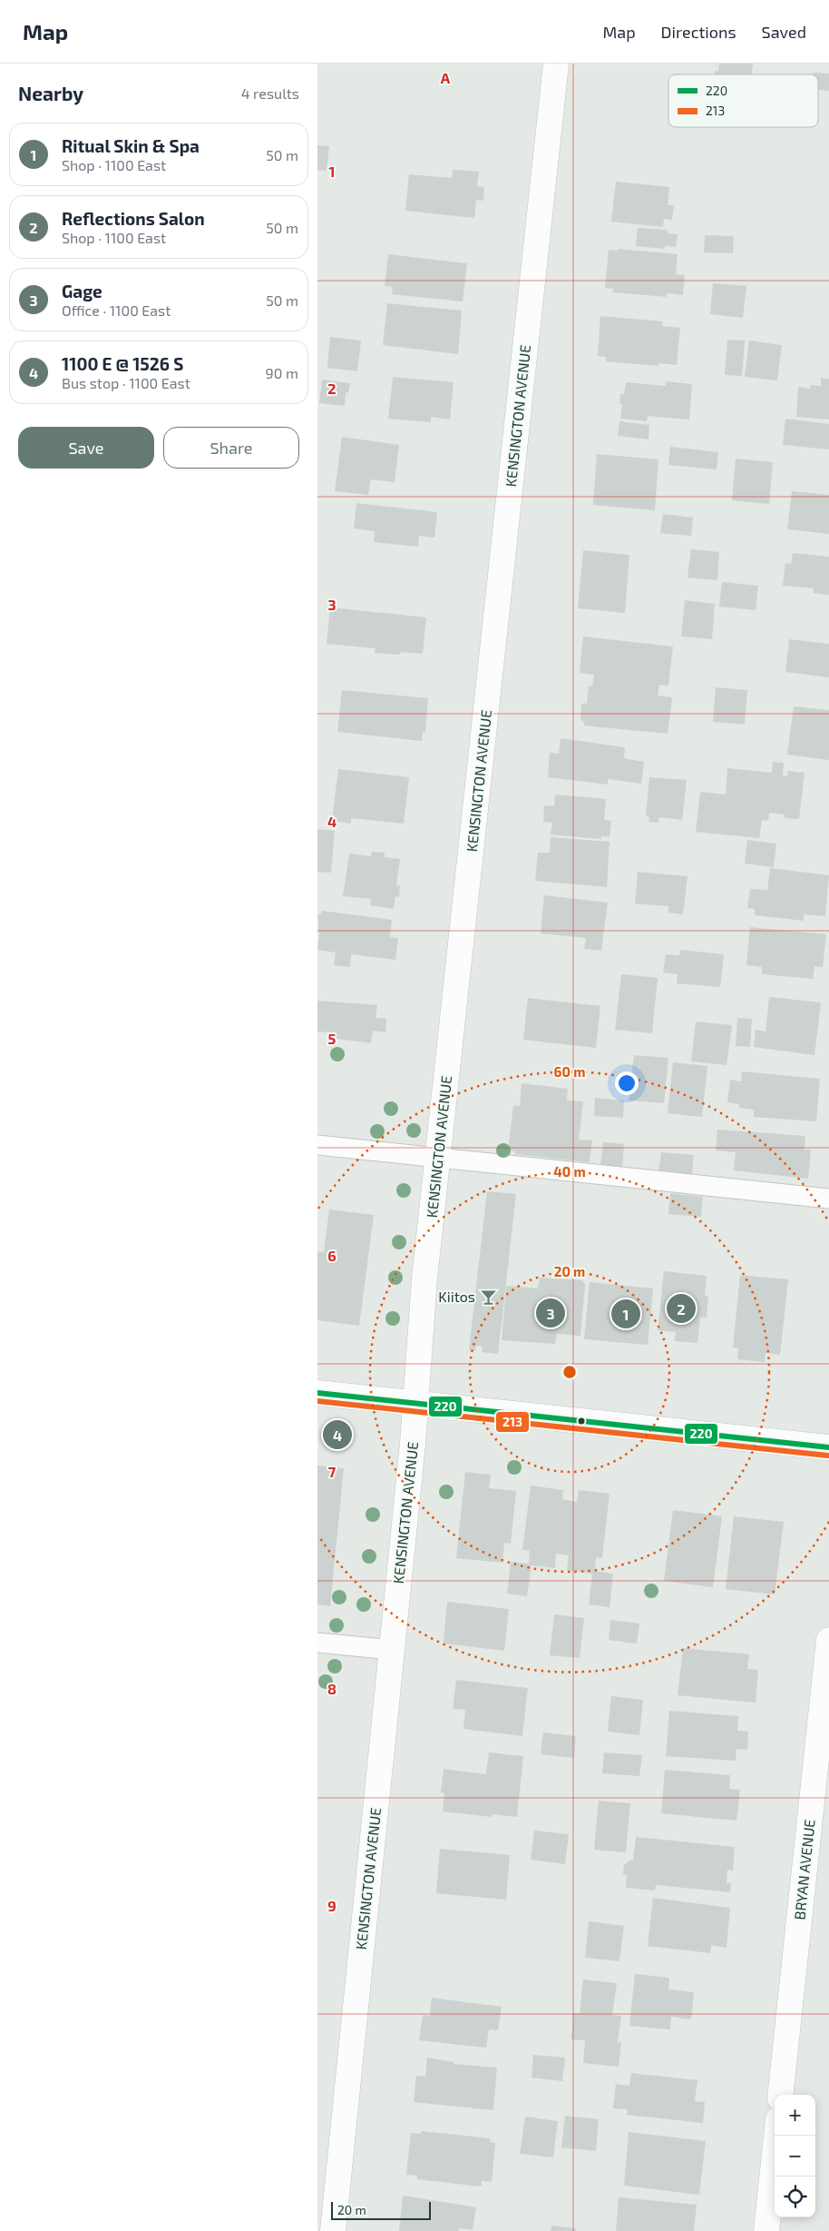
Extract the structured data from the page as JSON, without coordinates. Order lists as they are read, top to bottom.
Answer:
{
  "streets": {
    "street": ["KENSINGTON AVENUE", "BRYAN AVENUE"]
  },
  "places": {
    "bar": ["Kiitos"]
  },
  "lines": ["transit line 220", "transit line 213"],
  "legend": ["220", "213"],
  "scale_bar": "20 m",
  "page": {
    "header": "Map",
    "nav": ["Map", "Directions", "Saved"],
    "heading": ["Nearby", "4 results"],
    "list": [
      {
        "mark": "1",
        "name": "Ritual Skin & Spa",
        "note": "Shop · 1100 East",
        "value": "50 m"
      },
      {
        "mark": "2",
        "name": "Reflections Salon",
        "note": "Shop · 1100 East",
        "value": "50 m"
      },
      {
        "mark": "3",
        "name": "Gage",
        "note": "Office · 1100 East",
        "value": "50 m"
      },
      {
        "mark": "4",
        "name": "1100 E @ 1526 S",
        "note": "Bus stop · 1100 East",
        "value": "90 m"
      }
    ],
    "buttons": ["Save", "Share"],
    "pins": [
      "2",
      "3",
      "1",
      "4"
    ],
    "map_buttons": ["+", "−"],
    "scale": "20 m"
  },
  "grid": {
    "columns": ["A"],
    "rows": [
      "1",
      "2",
      "3",
      "4",
      "5",
      "6",
      "7",
      "8",
      "9"
    ]
  },
  "rings": ["60 m", "40 m", "20 m"]
}
